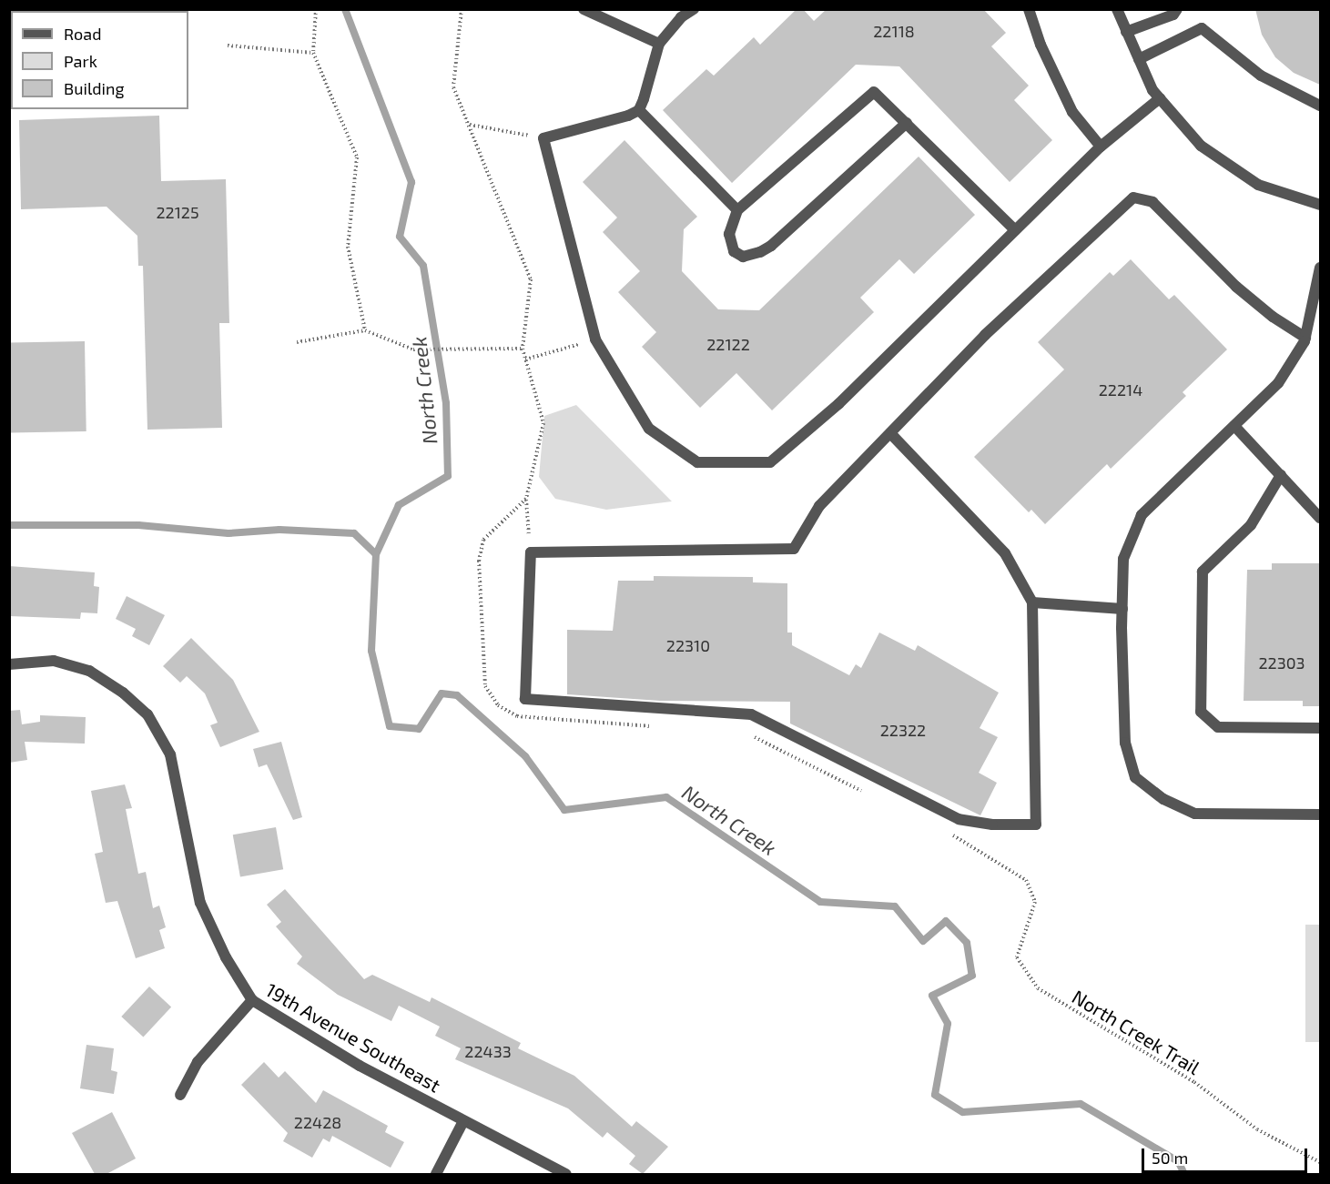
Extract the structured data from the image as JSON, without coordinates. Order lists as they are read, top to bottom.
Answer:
{
  "streets": {
    "street": ["19th Avenue Southeast"],
    "path": ["North Creek Trail"]
  },
  "water": ["North Creek"],
  "house_numbers": [
    "22118",
    "22125",
    "22122",
    "22214",
    "22310",
    "22303",
    "22322",
    "22433",
    "22428"
  ],
  "legend": ["Road", "Park", "Building"],
  "scale_bar": "50 m"
}
